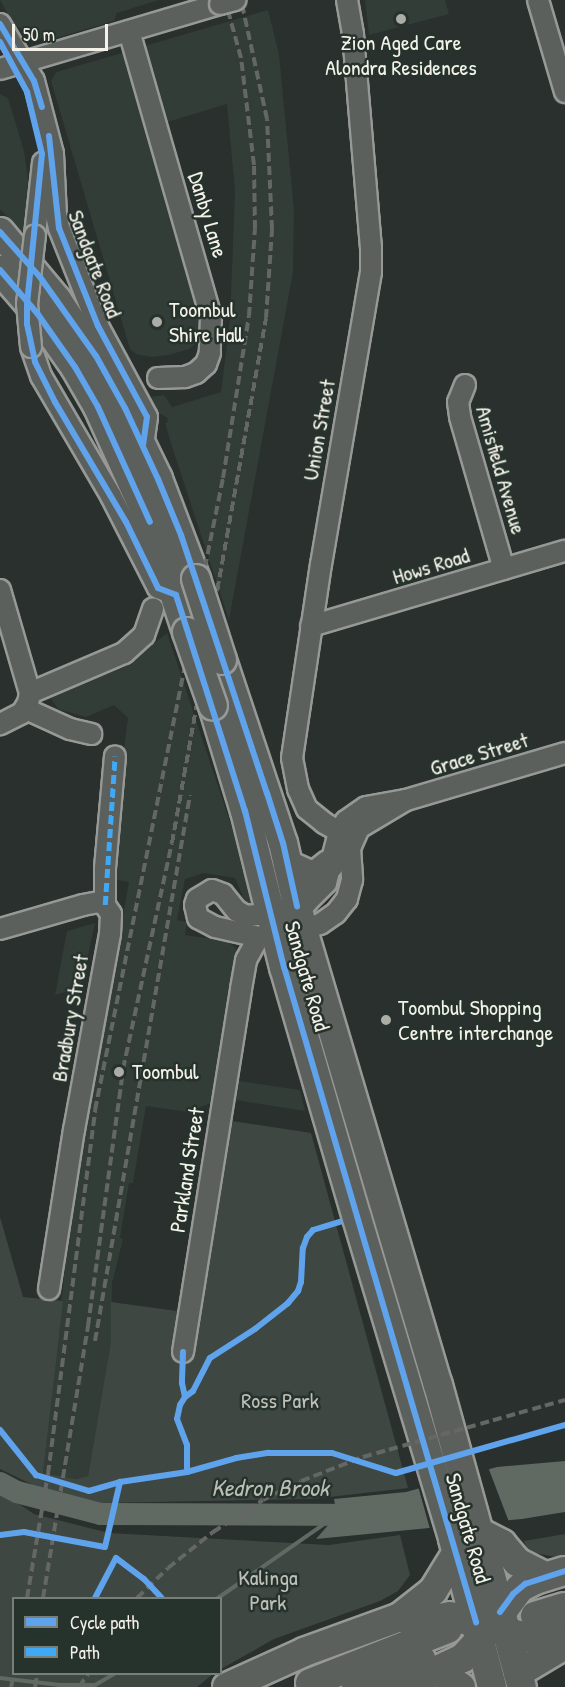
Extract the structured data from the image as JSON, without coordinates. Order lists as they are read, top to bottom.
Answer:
{
  "streets": {
    "highway": ["Sandgate Road"],
    "street": [
      "Danby Lane",
      "Union Street",
      "Amisfield Avenue",
      "Hows Road",
      "Grace Street",
      "Bradbury Street",
      "Parkland Street"
    ]
  },
  "crossings": [
    ["Sandgate Road", "Grace Street"],
    ["Sandgate Road", "Parkland Street"],
    ["Union Street", "Hows Road"],
    ["Union Street", "Grace Street"],
    ["Amisfield Avenue", "Hows Road"],
    ["Grace Street", "Parkland Street"]
  ],
  "water": ["Kedron Brook"],
  "parks": ["Ross Park", "Kalinga Park"],
  "places": [
    "Zion Aged Care Alondra Residences",
    "Toombul Shire Hall",
    "Toombul Shopping Centre interchange",
    "Toombul"
  ],
  "legend": ["Cycle path", "Path"],
  "scale_bar": "50 m"
}
